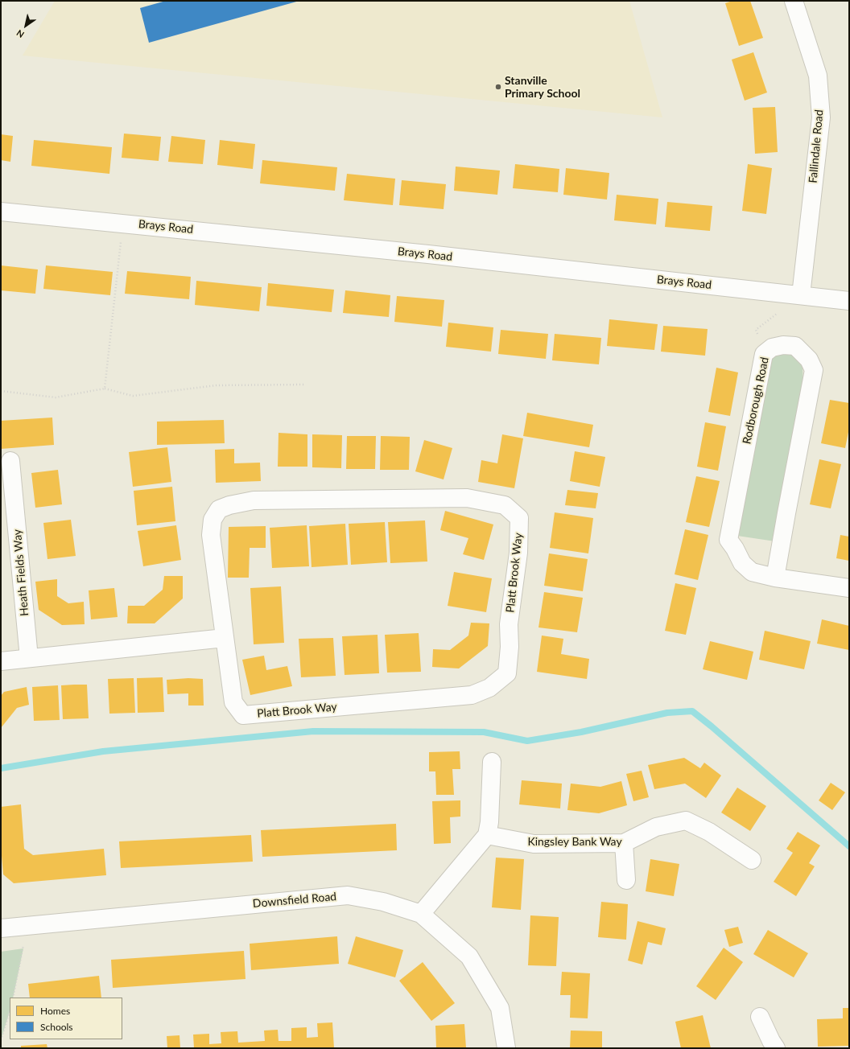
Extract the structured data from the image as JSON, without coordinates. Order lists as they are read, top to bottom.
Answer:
{
  "streets": {
    "street": [
      "Fallindale Road",
      "Brays Road",
      "Rodborough Road",
      "Heath Fields Way",
      "Platt Brook Way",
      "Kingsley Bank Way",
      "Downsfield Road"
    ]
  },
  "crossings": [
    ["Fallindale Road", "Brays Road"]
  ],
  "places": ["Stanville Primary School"],
  "legend": ["Homes", "Schools"],
  "north": "bottom left"
}
